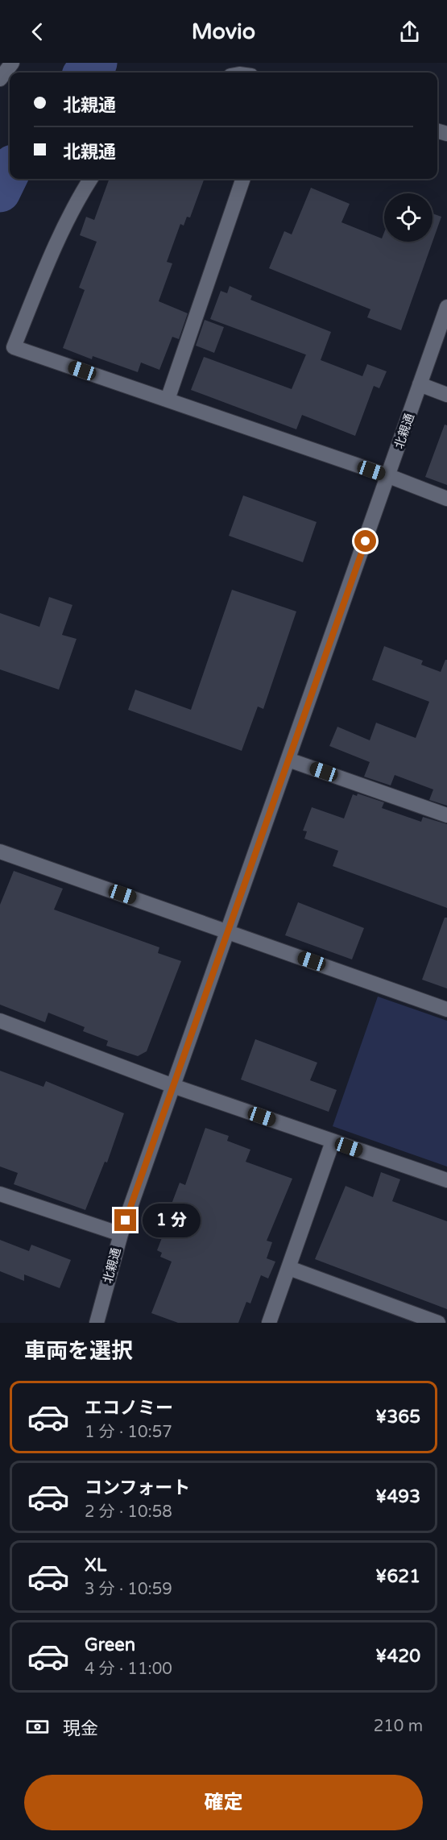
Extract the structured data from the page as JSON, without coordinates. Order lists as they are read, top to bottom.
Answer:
{
  "streets": {
    "street": ["北親通"]
  },
  "page": {
    "header": "Movio",
    "banner": ["北親通", "北親通"],
    "bubble": "1 分",
    "heading": "車両を選択",
    "list": [
      {
        "name": "エコノミー",
        "note": "1 分 · 10:57",
        "value": "¥365"
      },
      {
        "name": "コンフォート",
        "note": "2 分 · 10:58",
        "value": "¥493"
      },
      {
        "name": "XL",
        "note": "3 分 · 10:59",
        "value": "¥621"
      },
      {
        "name": "Green",
        "note": "4 分 · 11:00",
        "value": "¥420"
      }
    ],
    "pay": ["現金", "210 m"],
    "buttons": "確定"
  }
}
